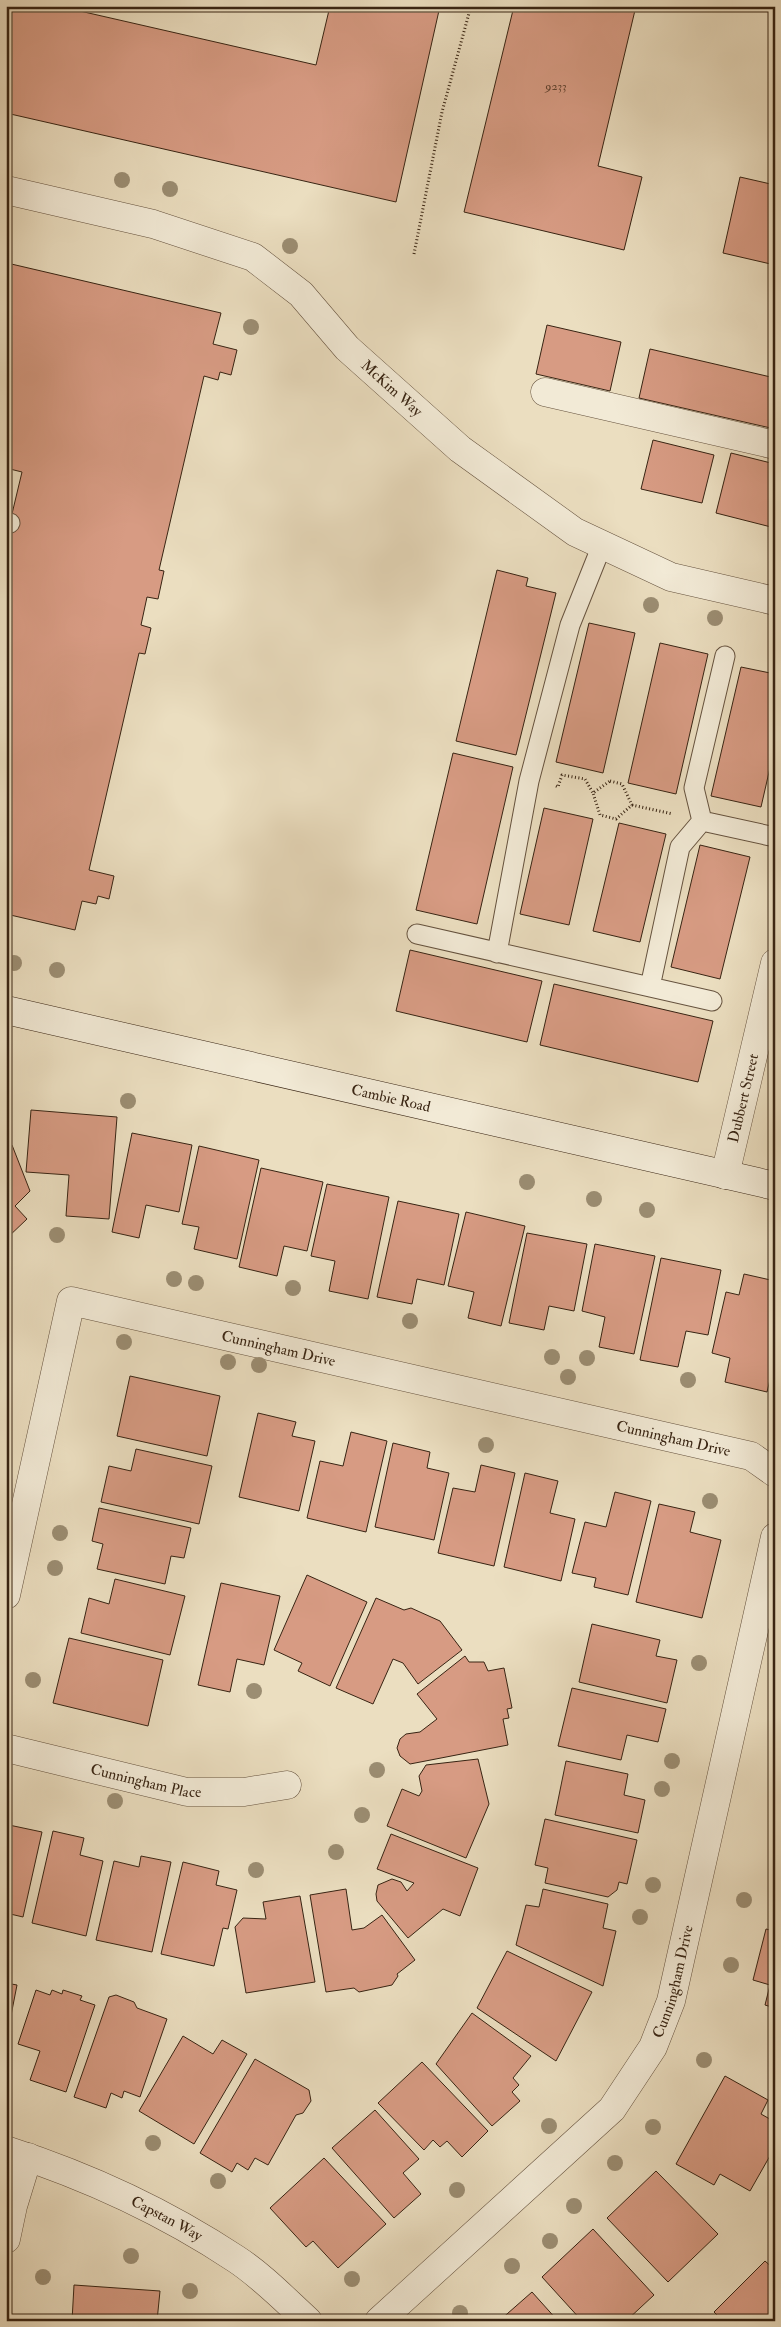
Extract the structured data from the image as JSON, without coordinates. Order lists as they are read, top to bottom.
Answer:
{
  "streets": {
    "street": [
      "McKim Way",
      "Cambie Road",
      "Dubbert Street",
      "Cunningham Drive",
      "Cunningham Place",
      "Capstan Way"
    ]
  },
  "crossings": [
    ["Cambie Road", "Dubbert Street"]
  ],
  "house_numbers": ["9233"]
}
